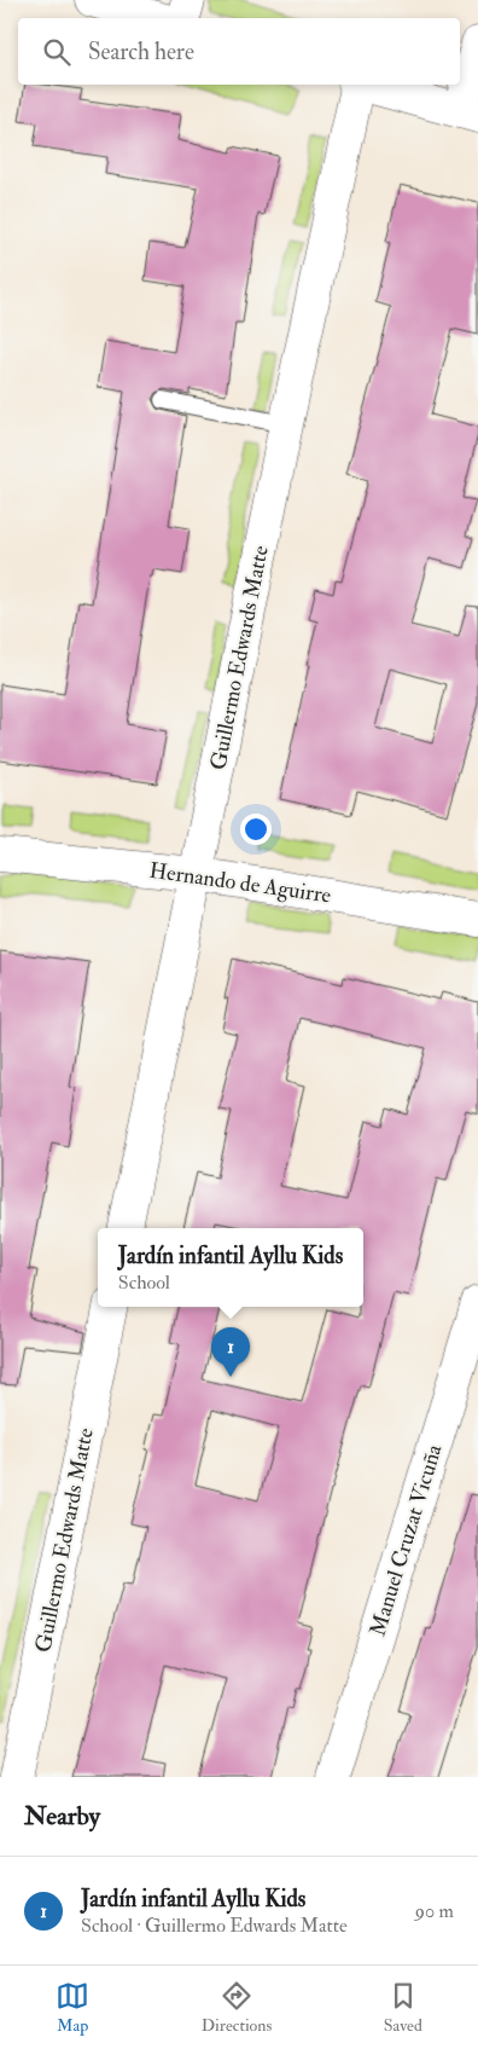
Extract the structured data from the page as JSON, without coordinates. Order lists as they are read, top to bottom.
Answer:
{
  "streets": {
    "street": ["Guillermo Edwards Matte", "Hernando de Aguirre", "Manuel Cruzat Vicuña"]
  },
  "crossings": [
    ["Guillermo Edwards Matte", "Hernando de Aguirre"]
  ],
  "page": {
    "search": "Search here",
    "popup": ["Jardín infantil Ayllu Kids", "School"],
    "pins": "1",
    "heading": "Nearby",
    "list": [
      {
        "mark": "1",
        "name": "Jardín infantil Ayllu Kids",
        "note": "School · Guillermo Edwards Matte",
        "value": "90 m"
      }
    ],
    "nav": ["Map", "Directions", "Saved"]
  }
}
